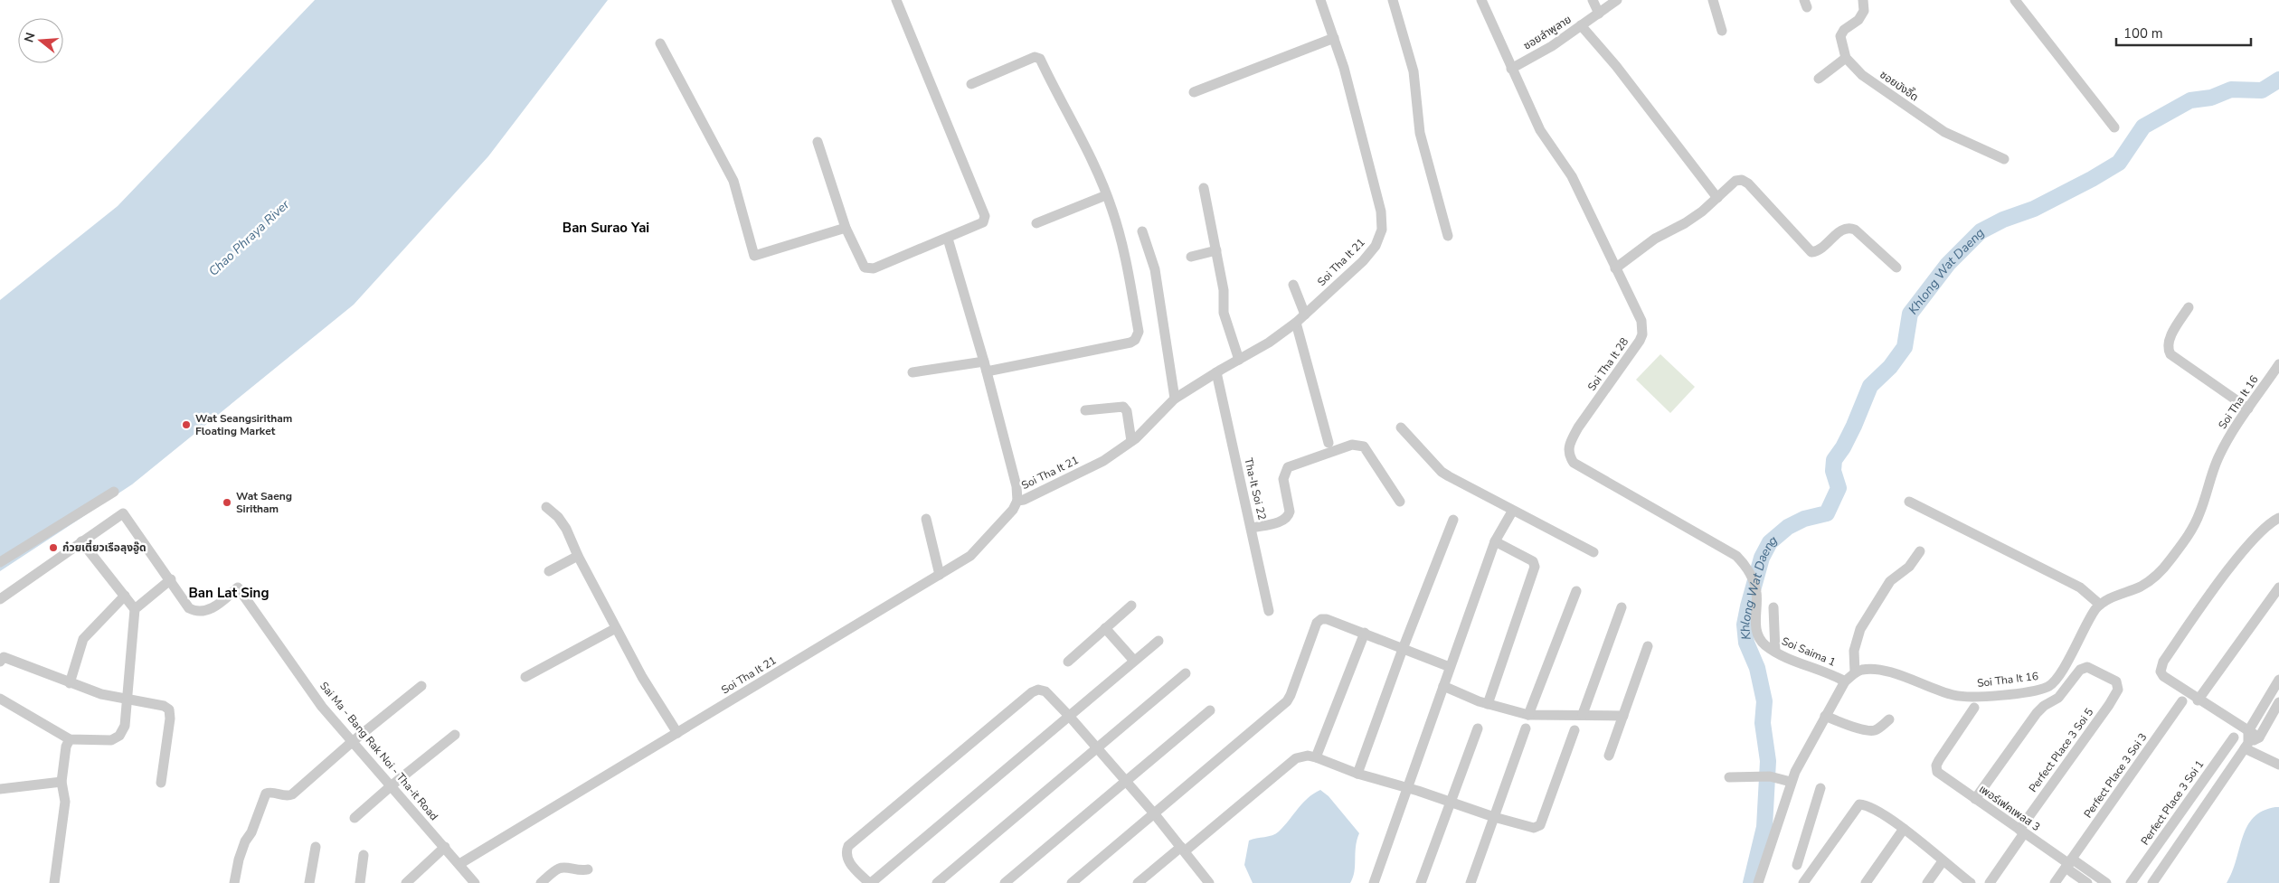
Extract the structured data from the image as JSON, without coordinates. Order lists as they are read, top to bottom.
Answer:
{
  "streets": {
    "street": [
      "ซอยลำพูลาย",
      "ซอยบังอี๊ด",
      "Soi Tha It 21",
      "Soi Tha It 28",
      "Soi Tha It 16",
      "Tha-It Soi 22",
      "Soi Saima 1",
      "Perfect Place 3 Soi 5",
      "Sai Ma - Bang Rak Noi - Tha-it Road",
      "Perfect Place 3 Soi 3",
      "Perfect Place 3 Soi 1",
      "เพอร์เฟคเพลส 3"
    ]
  },
  "crossings": [
    ["ซอยลำพูลาย", "Soi Tha It 28"],
    ["Soi Tha It 21", "Tha-It Soi 22"],
    ["Soi Tha It 21", "Sai Ma - Bang Rak Noi - Tha-it Road"],
    ["Soi Tha It 28", "Soi Saima 1"],
    ["Perfect Place 3 Soi 5", "เพอร์เฟคเพลส 3"],
    ["Perfect Place 3 Soi 3", "เพอร์เฟคเพลส 3"]
  ],
  "districts": ["Ban Surao Yai", "Ban Lat Sing"],
  "water": ["Chao Phraya River", "Khlong Wat Daeng"],
  "places": ["Wat Seangsiritham Floating Market", "Wat Saeng Siritham", "ก๋วยเตี๋ยวเรือลุงอู๊ด"],
  "scale_bar": "100 m",
  "north": "left"
}
